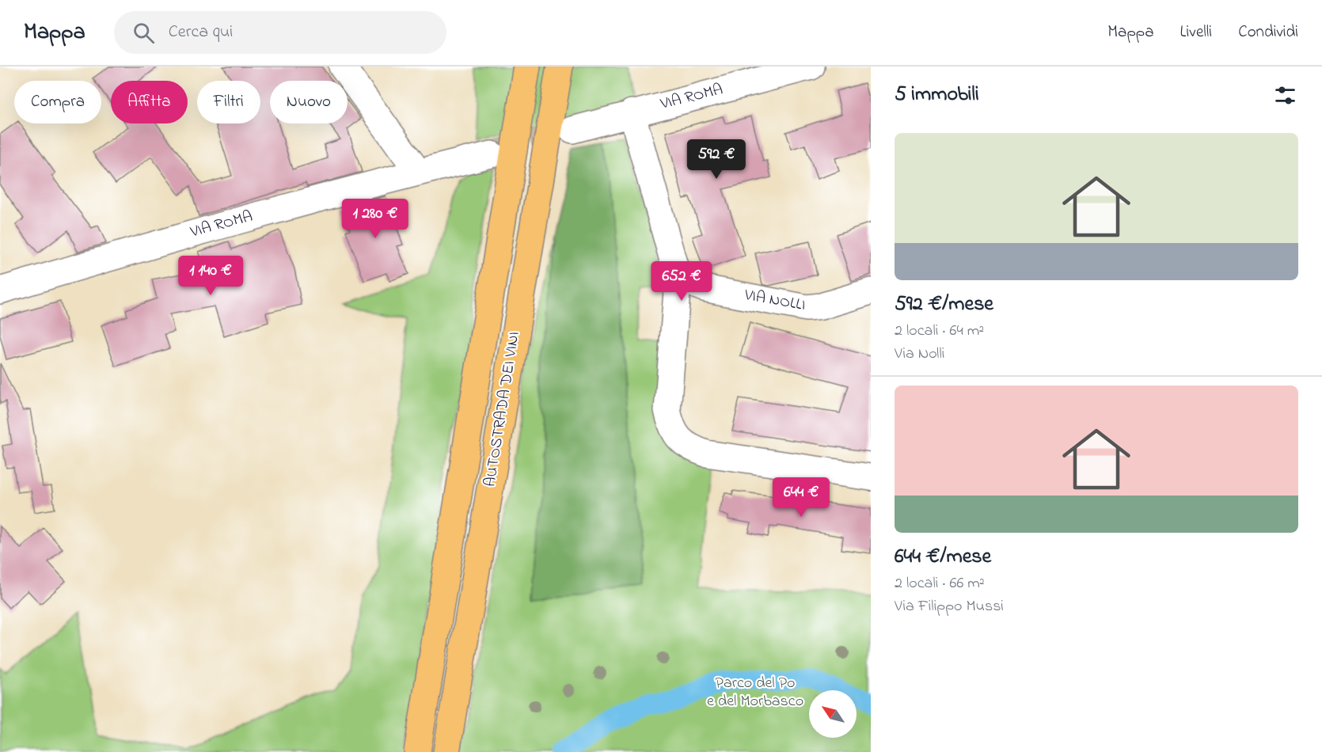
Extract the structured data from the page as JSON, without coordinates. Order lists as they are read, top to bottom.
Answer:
{
  "streets": {
    "highway": ["AUTOSTRADA DEI VINI"],
    "street": ["VIA ROMA", "VIA NOLLI"]
  },
  "parks": ["Parco del Po e del Morbasco"],
  "north": "top left",
  "page": {
    "header": "Mappa",
    "search": "Cerca qui",
    "nav": ["Mappa", "Livelli", "Condividi"],
    "heading": "5 immobili",
    "chip": [
      "Compra",
      "Affitta",
      "Filtri",
      "Nuovo"
    ],
    "list": [
      {
        "name": "592 €/mese",
        "note": "2 locali · 64 m² · Via Nolli"
      },
      {
        "name": "644 €/mese",
        "note": "2 locali · 66 m² · Via Filippo Mussi"
      }
    ],
    "price": [
      "592 €",
      "1 280 €",
      "1 140 €",
      "652 €",
      "644 €"
    ]
  }
}
